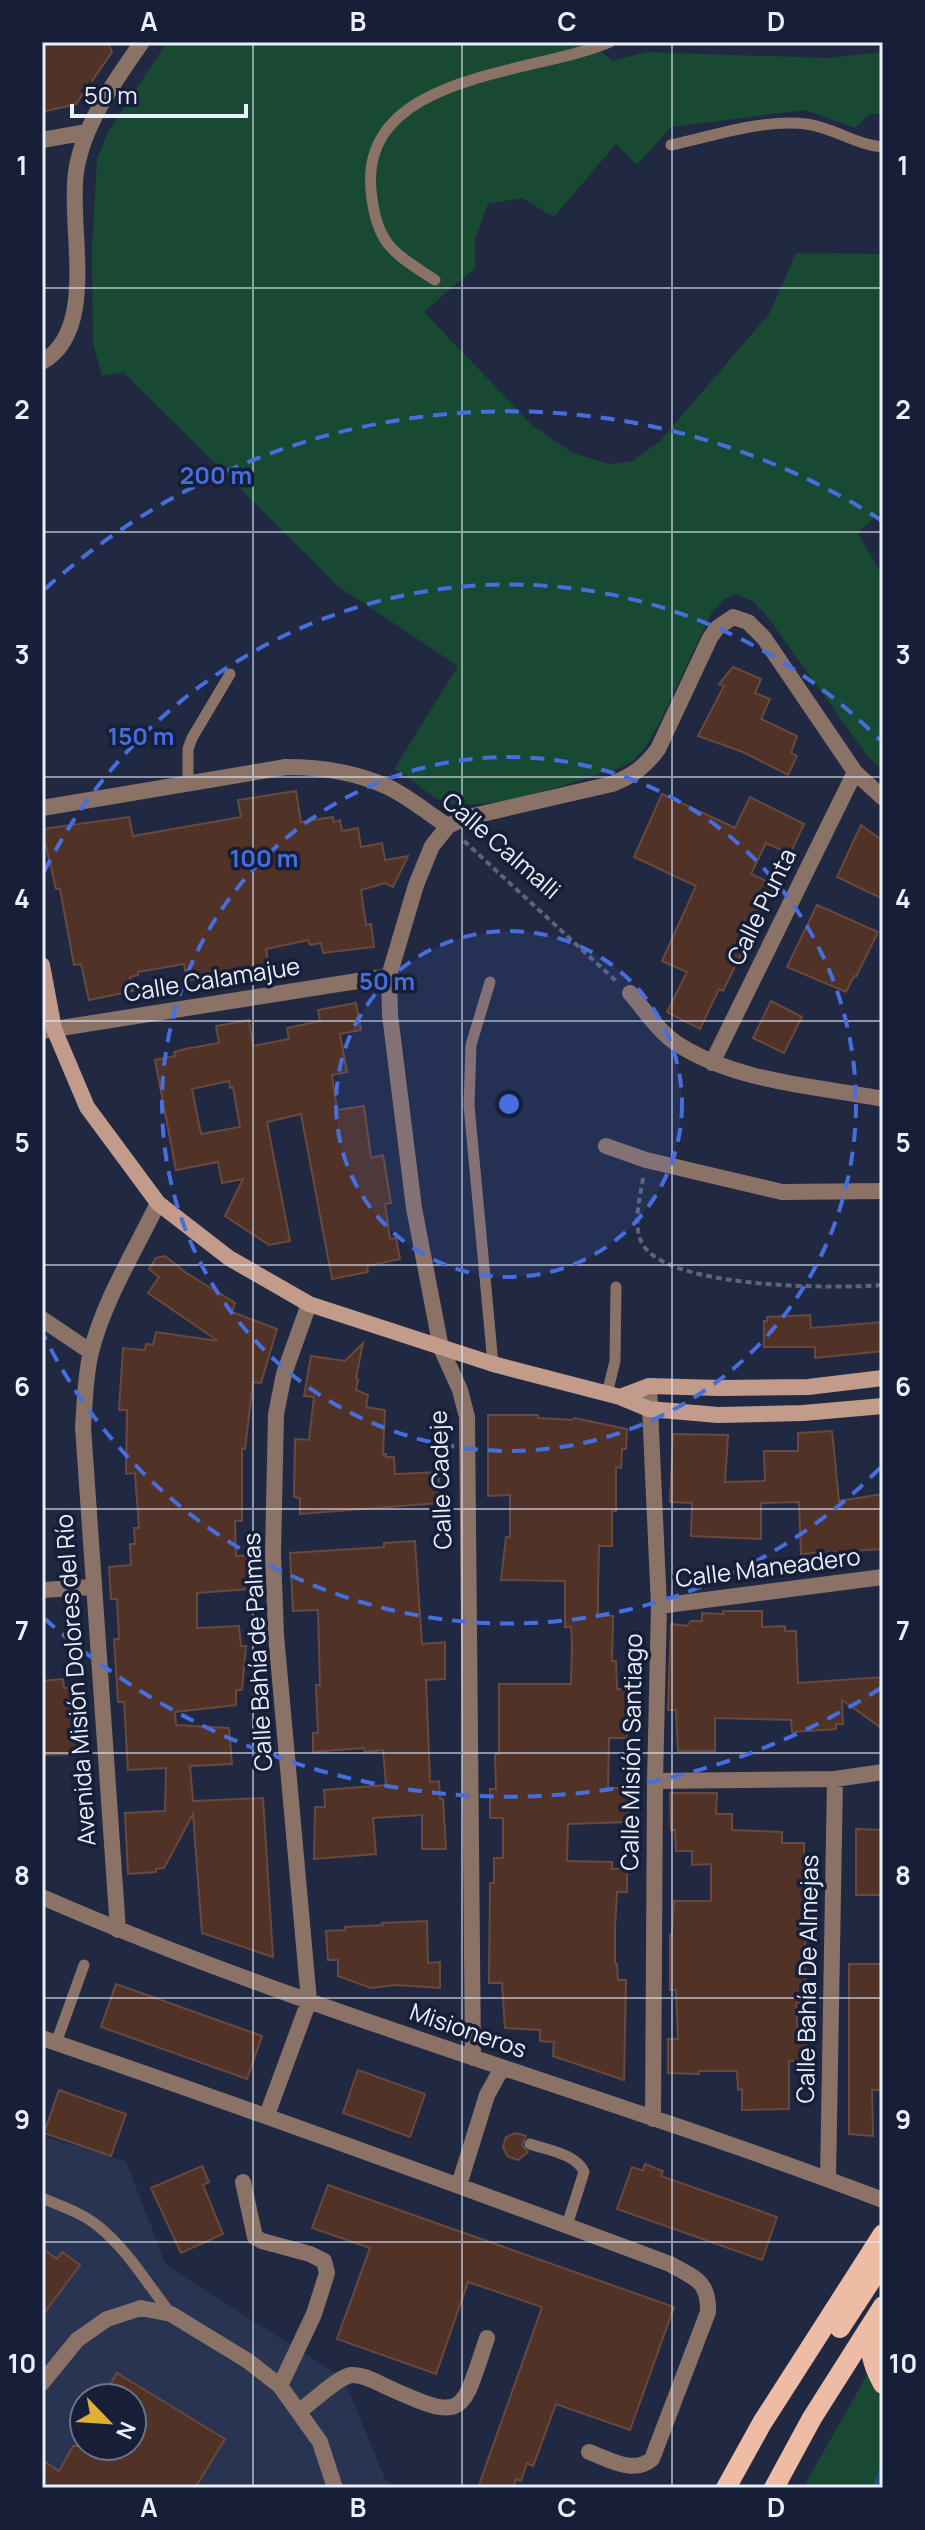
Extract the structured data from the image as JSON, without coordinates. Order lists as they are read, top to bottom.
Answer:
{
  "streets": {
    "street": [
      "Calle Calmalli",
      "Calle Punta",
      "Calle Calamajue",
      "Calle Cadeje",
      "Calle Maneadero",
      "Calle Bahía de Palmas",
      "Avenida Misión Dolores del Río",
      "Calle Misión Santiago",
      "Calle Bahía De Almejas",
      "Misioneros"
    ]
  },
  "crossings": [
    ["Calle Calmalli", "Calle Cadeje"],
    ["Calle Calamajue", "Calle Cadeje"],
    ["Calle Cadeje", "Misioneros"],
    ["Calle Maneadero", "Calle Misión Santiago"],
    ["Calle Bahía de Palmas", "Misioneros"],
    ["Avenida Misión Dolores del Río", "Misioneros"],
    ["Calle Misión Santiago", "Misioneros"],
    ["Calle Bahía De Almejas", "Misioneros"]
  ],
  "scale_bar": "50 m",
  "north": "bottom right",
  "grid": {
    "columns": [
      "A",
      "B",
      "C",
      "D"
    ],
    "rows": [
      "1",
      "2",
      "3",
      "4",
      "5",
      "6",
      "7",
      "8",
      "9",
      "10"
    ]
  },
  "rings": [
    "200 m",
    "150 m",
    "100 m",
    "50 m"
  ]
}
